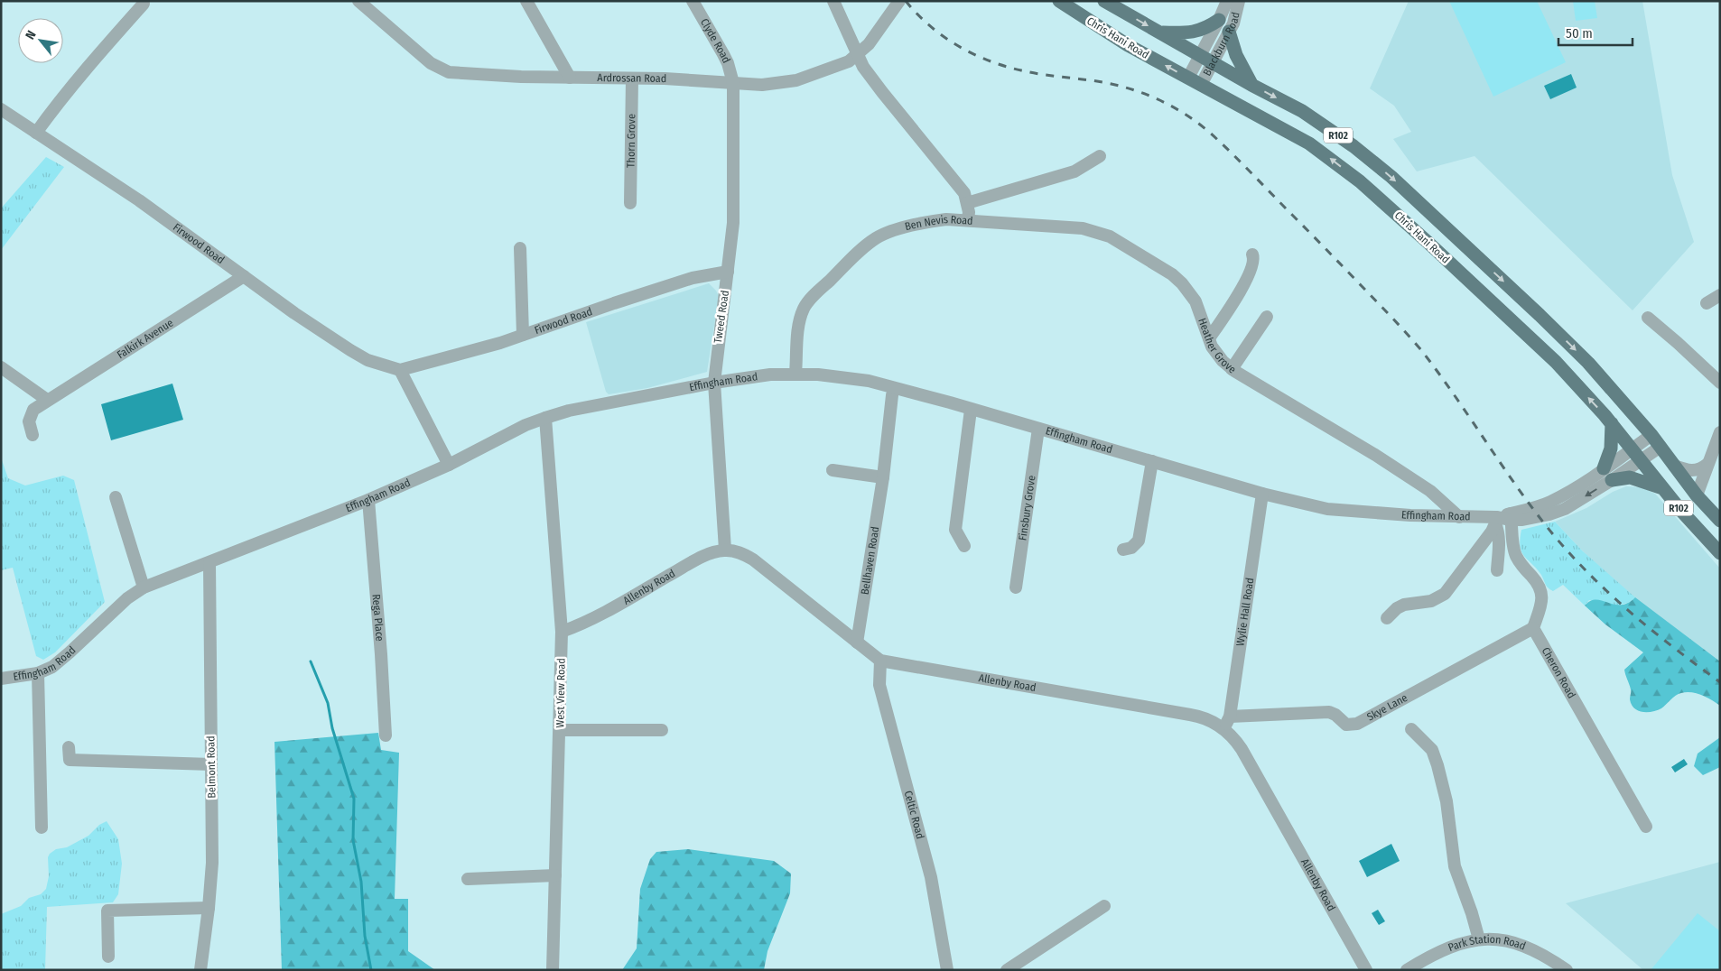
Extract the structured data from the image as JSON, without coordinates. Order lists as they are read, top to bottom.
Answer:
{
  "streets": {
    "main road": ["Chris Hani Road", "R102"],
    "street": [
      "Clyde Road",
      "Blackburn Road",
      "Ardrossan Road",
      "Thorn Grove",
      "Ben Nevis Road",
      "Firwood Road",
      "Tweed Road",
      "Falkirk Avenue",
      "Heather Grove",
      "Effingham Road",
      "Finsbury Grove",
      "Bellhaven Road",
      "Allenby Road",
      "Wylie Hall Road",
      "Rega Place",
      "Cheron Road",
      "West View Road",
      "Skye Lane",
      "Belmont Road",
      "Celtic Road",
      "Park Station Road"
    ]
  },
  "crossings": [
    ["Chris Hani Road", "Blackburn Road"],
    ["Chris Hani Road", "Effingham Road"],
    ["Clyde Road", "Ardrossan Road"],
    ["Clyde Road", "Tweed Road"],
    ["Ardrossan Road", "Thorn Grove"],
    ["Ardrossan Road", "Ben Nevis Road"],
    ["Ardrossan Road", "Tweed Road"],
    ["Ben Nevis Road", "Heather Grove"],
    ["Ben Nevis Road", "Effingham Road"],
    ["Firwood Road", "Tweed Road"],
    ["Firwood Road", "Falkirk Avenue"],
    ["Tweed Road", "Effingham Road"],
    ["Tweed Road", "Allenby Road"],
    ["Heather Grove", "Effingham Road"],
    ["Effingham Road", "Finsbury Grove"],
    ["Effingham Road", "Wylie Hall Road"],
    ["Effingham Road", "Rega Place"],
    ["Effingham Road", "West View Road"],
    ["Effingham Road", "Belmont Road"],
    ["Bellhaven Road", "Allenby Road"],
    ["Allenby Road", "Wylie Hall Road"],
    ["Allenby Road", "West View Road"],
    ["Allenby Road", "Celtic Road"],
    ["Wylie Hall Road", "Skye Lane"],
    ["Cheron Road", "Skye Lane"]
  ],
  "scale_bar": "50 m",
  "north": "top left"
}
